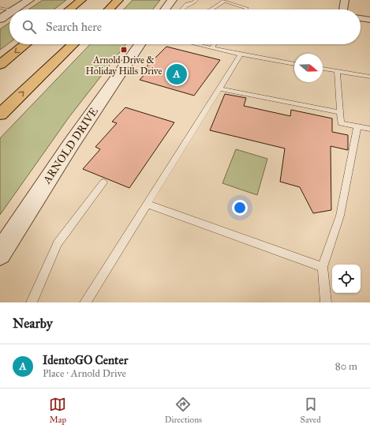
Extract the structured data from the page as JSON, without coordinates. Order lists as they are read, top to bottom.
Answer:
{
  "streets": {
    "street": ["ARNOLD DRIVE"]
  },
  "places": {
    "transit": ["Arnold Drive & Holiday Hills Drive"]
  },
  "north": "right",
  "page": {
    "search": "Search here",
    "pins": "A",
    "heading": "Nearby",
    "list": [
      {
        "mark": "A",
        "name": "IdentoGO Center",
        "note": "Place · Arnold Drive",
        "value": "80 m"
      }
    ],
    "nav": ["Map", "Directions", "Saved"]
  }
}
